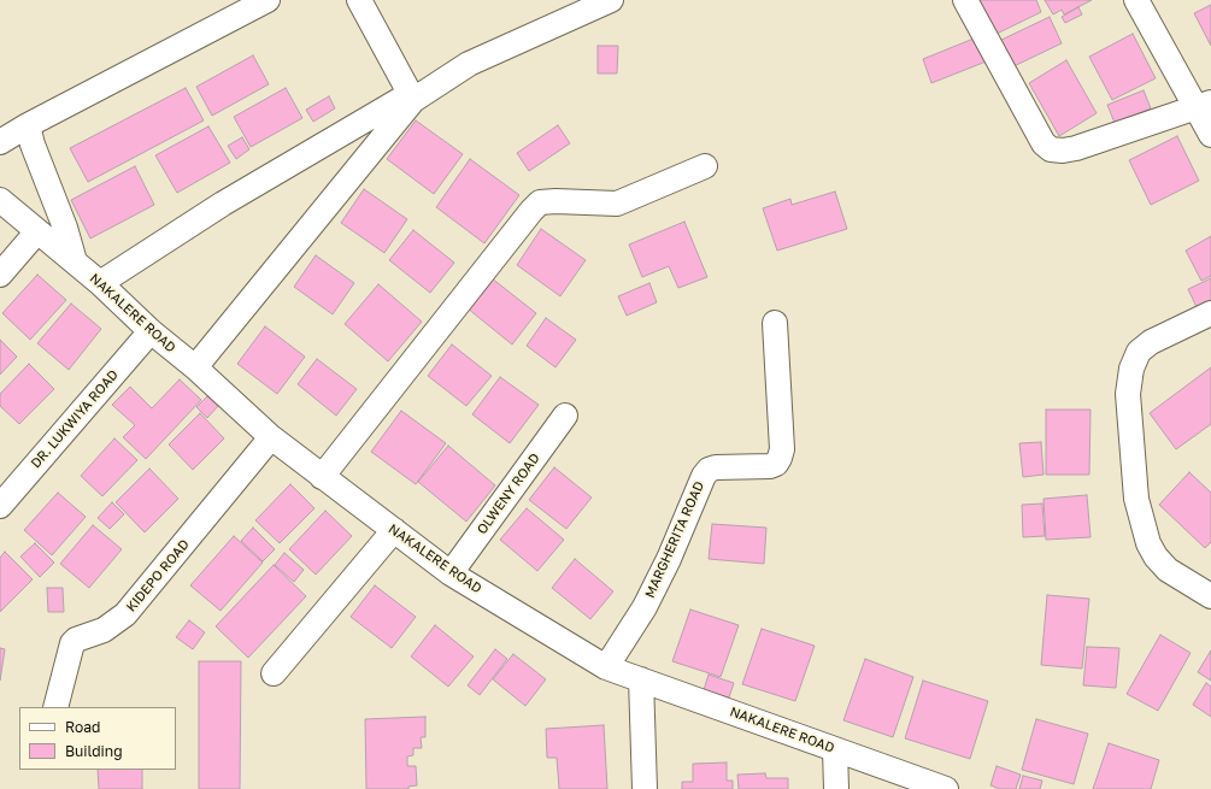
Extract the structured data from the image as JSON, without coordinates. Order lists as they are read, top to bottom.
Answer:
{
  "streets": {
    "street": [
      "NAKALERE ROAD",
      "DR. LUKWIYA ROAD",
      "OLWENY ROAD",
      "MARGHERITA ROAD",
      "KIDEPO ROAD"
    ]
  },
  "crossings": [
    ["NAKALERE ROAD", "DR. LUKWIYA ROAD"],
    ["NAKALERE ROAD", "OLWENY ROAD"],
    ["NAKALERE ROAD", "MARGHERITA ROAD"],
    ["NAKALERE ROAD", "KIDEPO ROAD"]
  ],
  "legend": ["Road", "Building"]
}
